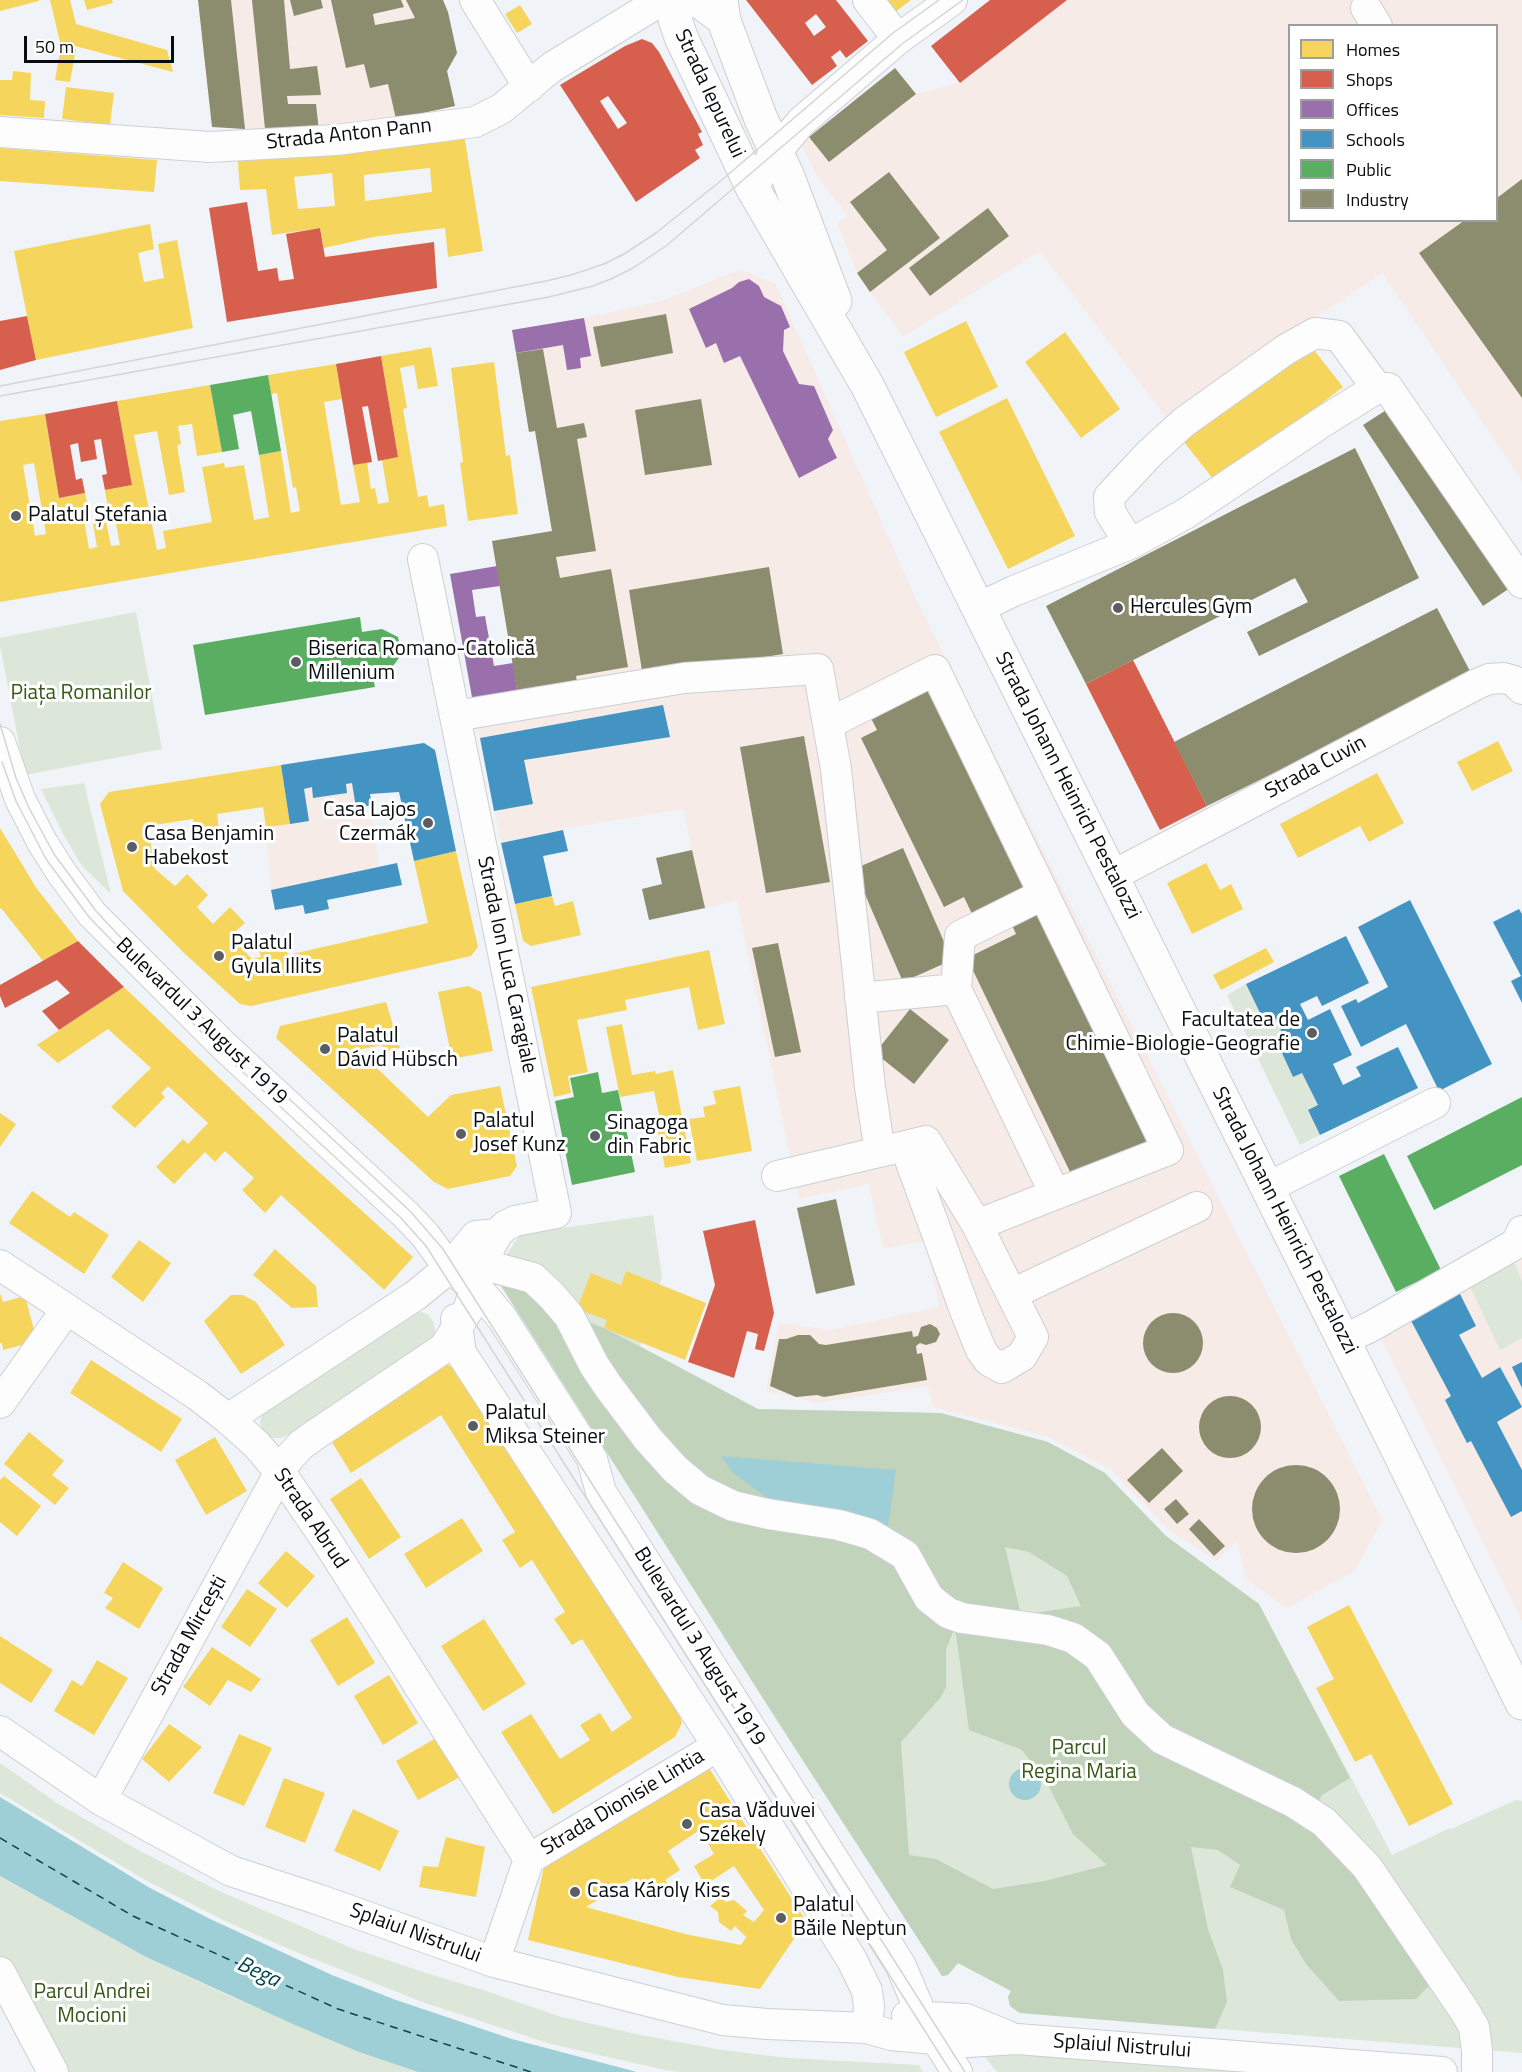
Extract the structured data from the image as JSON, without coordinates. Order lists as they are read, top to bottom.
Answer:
{
  "streets": {
    "main road": ["Strada Iepurelui", "Strada Johann Heinrich Pestalozzi"],
    "street": [
      "Strada Anton Pann",
      "Strada Cuvin",
      "Strada Ion Luca Caragiale",
      "Bulevardul 3 August 1919",
      "Strada Abrud",
      "Strada Mircești",
      "Strada Dionisie Lintia",
      "Splaiul Nistrului"
    ]
  },
  "crossings": [
    ["Strada Iepurelui", "Strada Johann Heinrich Pestalozzi"],
    ["Strada Cuvin", "Strada Johann Heinrich Pestalozzi"],
    ["Strada Ion Luca Caragiale", "Bulevardul 3 August 1919"],
    ["Strada Ion Luca Caragiale", "Strada Mircești"],
    ["Bulevardul 3 August 1919", "Strada Mircești"],
    ["Bulevardul 3 August 1919", "Strada Dionisie Lintia"],
    ["Bulevardul 3 August 1919", "Splaiul Nistrului"],
    ["Strada Abrud", "Strada Mircești"],
    ["Strada Abrud", "Strada Dionisie Lintia"],
    ["Strada Mircești", "Splaiul Nistrului"],
    ["Strada Dionisie Lintia", "Splaiul Nistrului"]
  ],
  "water": ["Bega"],
  "parks": ["Piața Romanilor", "Parcul Regina Maria", "Parcul Andrei Mocioni"],
  "places": [
    "Palatul Ștefania",
    "Hercules Gym",
    "Biserica Romano-Catolică Millenium",
    "Casa Lajos Czermák",
    "Casa Benjamin Habekost",
    "Palatul Gyula Illits",
    "Facultatea de Chimie-Biologie-Geografie",
    "Palatul Dávid Hübsch",
    "Palatul Josef Kunz",
    "Sinagoga din Fabric",
    "Palatul Miksa Steiner",
    "Casa Văduvei Székely",
    "Casa Károly Kiss",
    "Palatul Băile Neptun"
  ],
  "legend": [
    "Homes",
    "Shops",
    "Offices",
    "Schools",
    "Public",
    "Industry"
  ],
  "scale_bar": "50 m"
}
